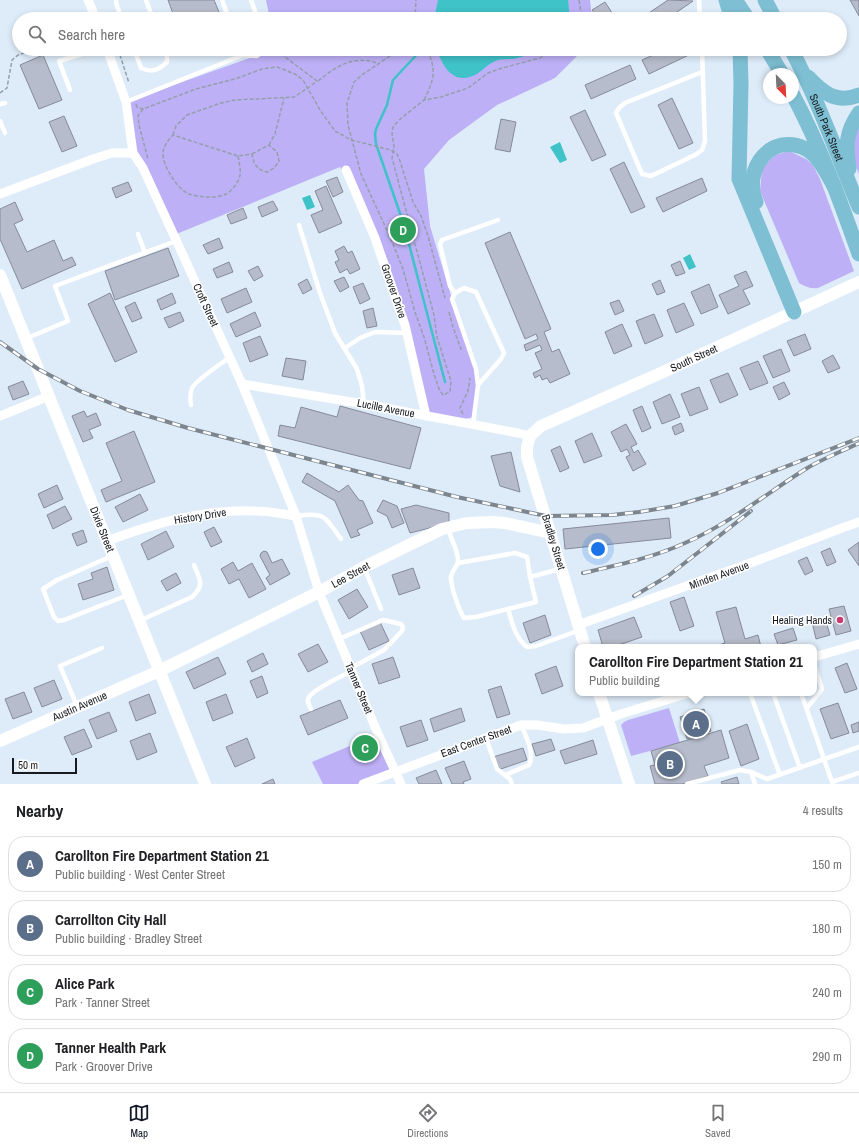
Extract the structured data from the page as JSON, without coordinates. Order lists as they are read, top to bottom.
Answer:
{
  "streets": {
    "main road": ["South Park Street"],
    "street": [
      "Groover Drive",
      "Croft Street",
      "South Street",
      "Lucille Avenue",
      "History Drive",
      "Dixie Street",
      "Bradley Street",
      "Lee Street",
      "Minden Avenue",
      "Tanner Street",
      "Austin Avenue",
      "East Center Street"
    ]
  },
  "crossings": [
    ["Groover Drive", "Lucille Avenue"],
    ["Croft Street", "Lucille Avenue"],
    ["Croft Street", "History Drive"],
    ["Croft Street", "Lee Street"],
    ["Croft Street", "Tanner Street"],
    ["South Street", "Lucille Avenue"],
    ["South Street", "Bradley Street"],
    ["Lucille Avenue", "Bradley Street"],
    ["History Drive", "Dixie Street"],
    ["Dixie Street", "Lee Street"],
    ["Dixie Street", "Austin Avenue"],
    ["Bradley Street", "Lee Street"],
    ["Bradley Street", "Minden Avenue"],
    ["Lee Street", "Tanner Street"],
    ["Lee Street", "Austin Avenue"],
    ["Tanner Street", "East Center Street"]
  ],
  "places": ["Healing Hands"],
  "scale_bar": "50 m",
  "north": "bottom right",
  "page": {
    "search": "Search here",
    "pins": [
      "D",
      "A",
      "C",
      "B"
    ],
    "popup": ["Carollton Fire Department Station 21", "Public building"],
    "scale": "50 m",
    "heading": ["Nearby", "4 results"],
    "list": [
      {
        "mark": "A",
        "name": "Carollton Fire Department Station 21",
        "note": "Public building · West Center Street",
        "value": "150 m"
      },
      {
        "mark": "B",
        "name": "Carrollton City Hall",
        "note": "Public building · Bradley Street",
        "value": "180 m"
      },
      {
        "mark": "C",
        "name": "Alice Park",
        "note": "Park · Tanner Street",
        "value": "240 m"
      },
      {
        "mark": "D",
        "name": "Tanner Health Park",
        "note": "Park · Groover Drive",
        "value": "290 m"
      }
    ],
    "nav": ["Map", "Directions", "Saved"]
  }
}
